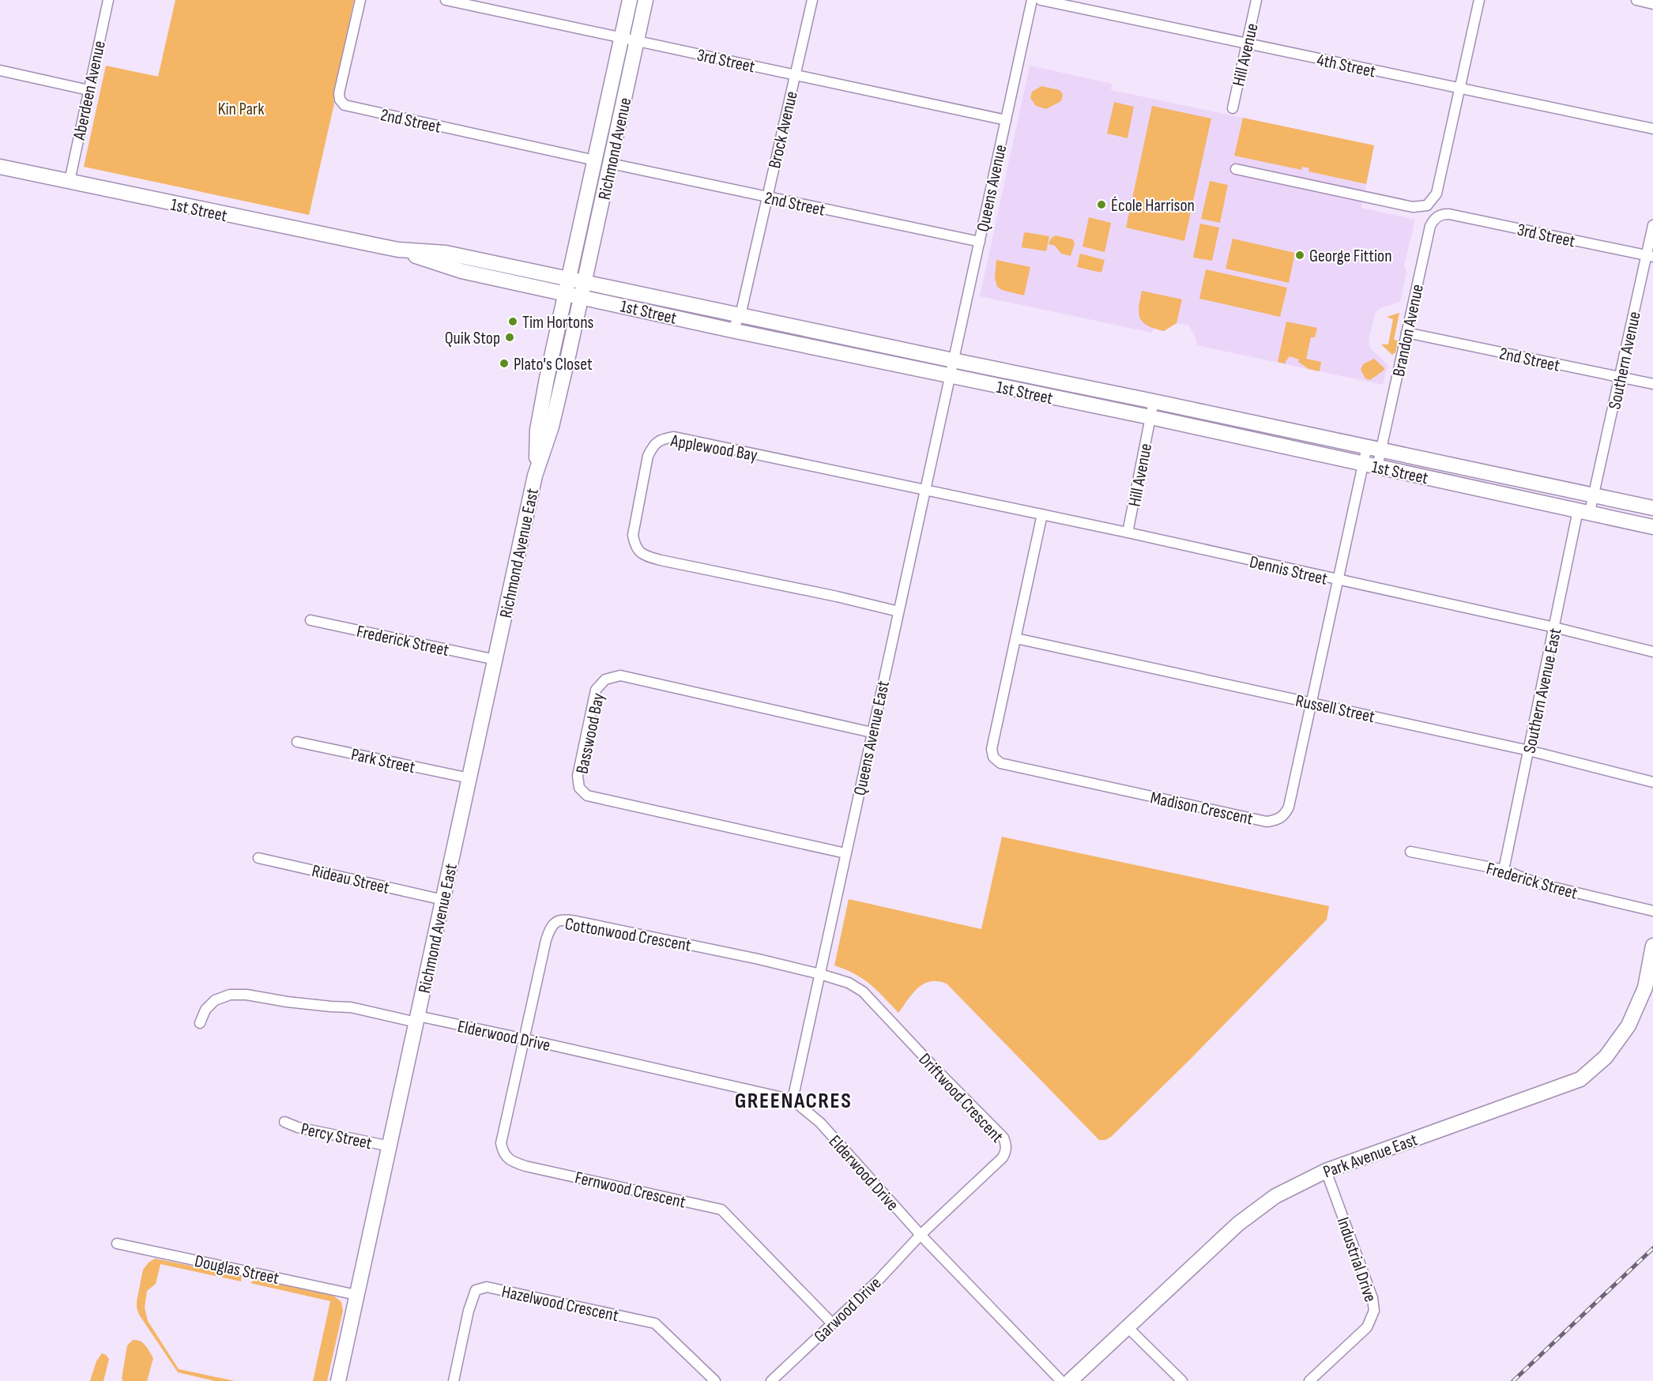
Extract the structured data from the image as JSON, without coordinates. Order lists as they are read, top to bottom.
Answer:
{
  "streets": {
    "main road": [
      "Richmond Avenue",
      "1st Street",
      "Richmond Avenue East",
      "Park Avenue East"
    ],
    "street": [
      "Hill Avenue",
      "3rd Street",
      "4th Street",
      "Aberdeen Avenue",
      "2nd Street",
      "Brock Avenue",
      "Queens Avenue",
      "Brandon Avenue",
      "Southern Avenue",
      "Applewood Bay",
      "Dennis Street",
      "Frederick Street",
      "Southern Avenue East",
      "Russell Street",
      "Basswood Bay",
      "Queens Avenue East",
      "Park Street",
      "Madison Crescent",
      "Rideau Street",
      "Cottonwood Crescent",
      "Elderwood Drive",
      "Driftwood Crescent",
      "Percy Street",
      "Fernwood Crescent",
      "Industrial Drive",
      "Douglas Street",
      "Hazelwood Crescent",
      "Garwood Drive"
    ]
  },
  "crossings": [
    ["Hill Avenue", "4th Street"],
    ["Hill Avenue", "1st Street"],
    ["Hill Avenue", "Dennis Street"],
    ["3rd Street", "Brock Avenue"],
    ["3rd Street", "Richmond Avenue"],
    ["3rd Street", "Queens Avenue"],
    ["3rd Street", "Brandon Avenue"],
    ["3rd Street", "Southern Avenue"],
    ["Aberdeen Avenue", "1st Street"],
    ["2nd Street", "Brock Avenue"],
    ["2nd Street", "Richmond Avenue"],
    ["2nd Street", "Queens Avenue"],
    ["2nd Street", "Brandon Avenue"],
    ["2nd Street", "Southern Avenue"],
    ["Brock Avenue", "1st Street"],
    ["Richmond Avenue", "1st Street"],
    ["Richmond Avenue", "Richmond Avenue East"],
    ["Queens Avenue", "1st Street"],
    ["Queens Avenue", "Queens Avenue East"],
    ["1st Street", "Brandon Avenue"],
    ["1st Street", "Southern Avenue"],
    ["1st Street", "Richmond Avenue East"],
    ["1st Street", "Southern Avenue East"],
    ["1st Street", "Queens Avenue East"],
    ["1st Street", "Madison Crescent"],
    ["Brandon Avenue", "Madison Crescent"],
    ["Southern Avenue", "Southern Avenue East"],
    ["Applewood Bay", "Dennis Street"],
    ["Applewood Bay", "Queens Avenue East"],
    ["Richmond Avenue East", "Frederick Street"],
    ["Richmond Avenue East", "Park Street"],
    ["Richmond Avenue East", "Rideau Street"],
    ["Richmond Avenue East", "Elderwood Drive"],
    ["Richmond Avenue East", "Percy Street"],
    ["Richmond Avenue East", "Douglas Street"],
    ["Dennis Street", "Southern Avenue East"],
    ["Dennis Street", "Queens Avenue East"],
    ["Dennis Street", "Madison Crescent"],
    ["Frederick Street", "Southern Avenue East"],
    ["Southern Avenue East", "Russell Street"],
    ["Russell Street", "Madison Crescent"],
    ["Basswood Bay", "Queens Avenue East"],
    ["Queens Avenue East", "Cottonwood Crescent"],
    ["Queens Avenue East", "Elderwood Drive"],
    ["Queens Avenue East", "Driftwood Crescent"],
    ["Cottonwood Crescent", "Elderwood Drive"],
    ["Cottonwood Crescent", "Driftwood Crescent"],
    ["Cottonwood Crescent", "Fernwood Crescent"],
    ["Elderwood Drive", "Driftwood Crescent"],
    ["Elderwood Drive", "Fernwood Crescent"],
    ["Elderwood Drive", "Garwood Drive"],
    ["Driftwood Crescent", "Garwood Drive"],
    ["Park Avenue East", "Industrial Drive"],
    ["Fernwood Crescent", "Garwood Drive"]
  ],
  "districts": ["GREENACRES"],
  "parks": ["Kin Park"],
  "places": [
    "École Harrison",
    "George Fittion",
    "Tim Hortons",
    "Quik Stop",
    "Plato's Closet"
  ]
}
